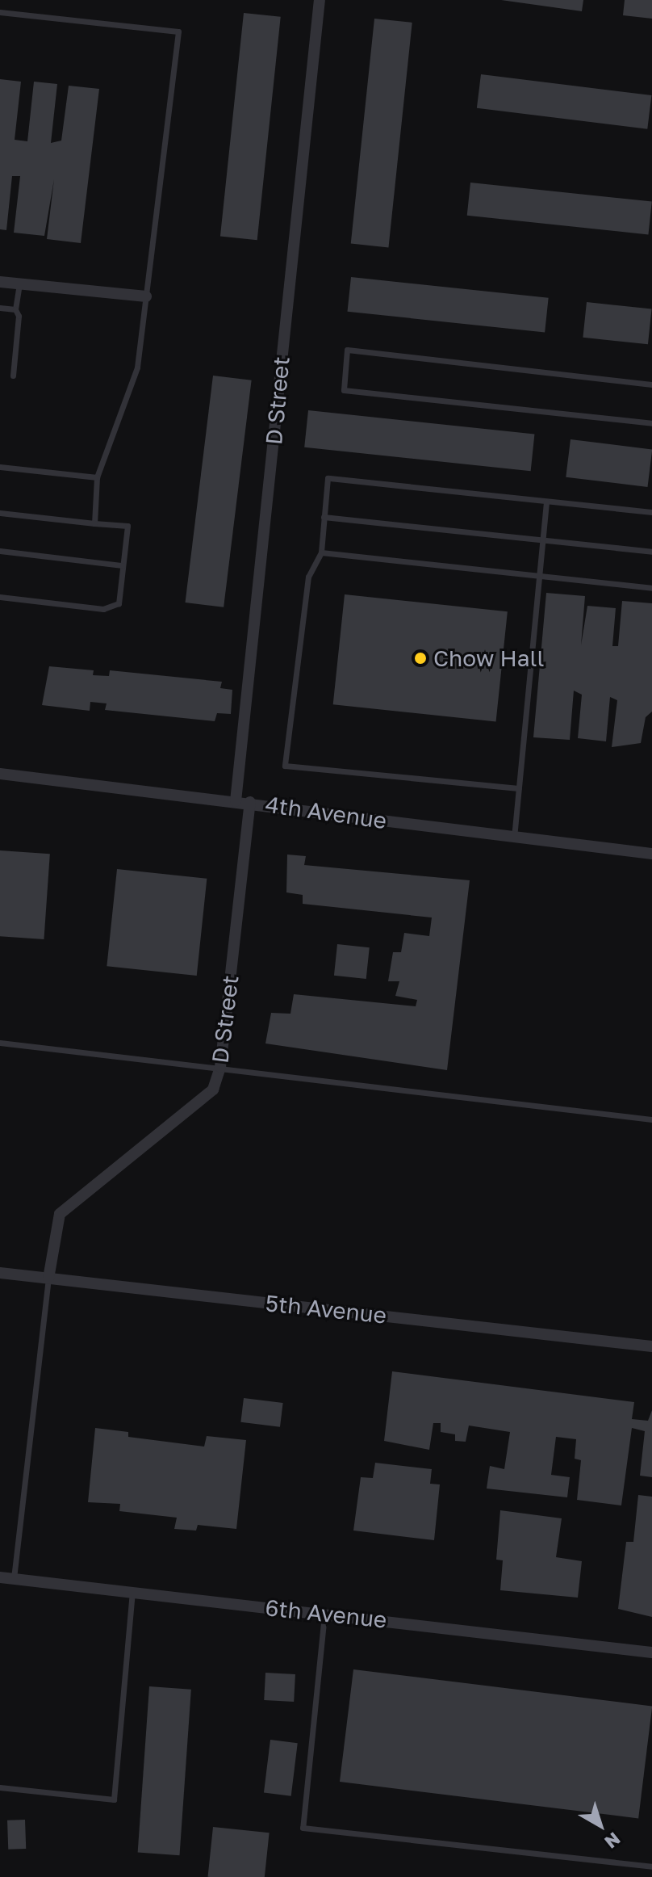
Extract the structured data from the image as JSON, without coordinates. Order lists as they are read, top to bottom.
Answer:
{
  "streets": {
    "street": [
      "D Street",
      "4th Avenue",
      "5th Avenue",
      "6th Avenue"
    ]
  },
  "crossings": [
    ["D Street", "4th Avenue"],
    ["D Street", "5th Avenue"]
  ],
  "places": ["Chow Hall"],
  "north": "bottom right"
}
